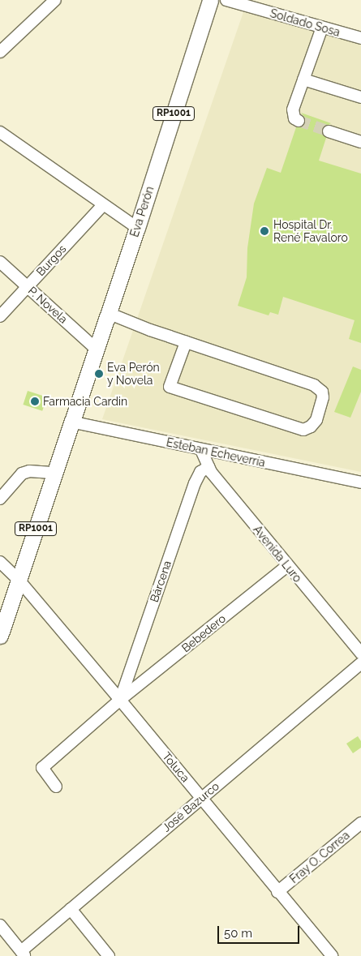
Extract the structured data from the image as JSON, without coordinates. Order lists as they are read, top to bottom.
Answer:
{
  "streets": {
    "main road": ["RP1001", "Eva Perón"],
    "street": [
      "Soldado Sosa",
      "Burgos",
      "P. Novela",
      "Esteban Echeverría",
      "Avenida Luro",
      "Bárcena",
      "Bebedero",
      "Toluca",
      "José Bazurco",
      "Fray O. Correa"
    ]
  },
  "crossings": [
    ["RP1001", "Eva Perón"],
    ["RP1001", "Esteban Echeverría"],
    ["RP1001", "Toluca"],
    ["Eva Perón", "P. Novela"],
    ["Eva Perón", "Esteban Echeverría"],
    ["Burgos", "P. Novela"],
    ["Esteban Echeverría", "Avenida Luro"],
    ["Avenida Luro", "Bárcena"],
    ["Avenida Luro", "Bebedero"],
    ["Bárcena", "Bebedero"],
    ["Bárcena", "Toluca"],
    ["Bebedero", "Toluca"],
    ["Toluca", "José Bazurco"],
    ["Toluca", "Fray O. Correa"]
  ],
  "places": ["Hospital Dr. René Favaloro", "Eva Perón y Novela", "Farmacia Cardin"],
  "scale_bar": "50 m"
}
